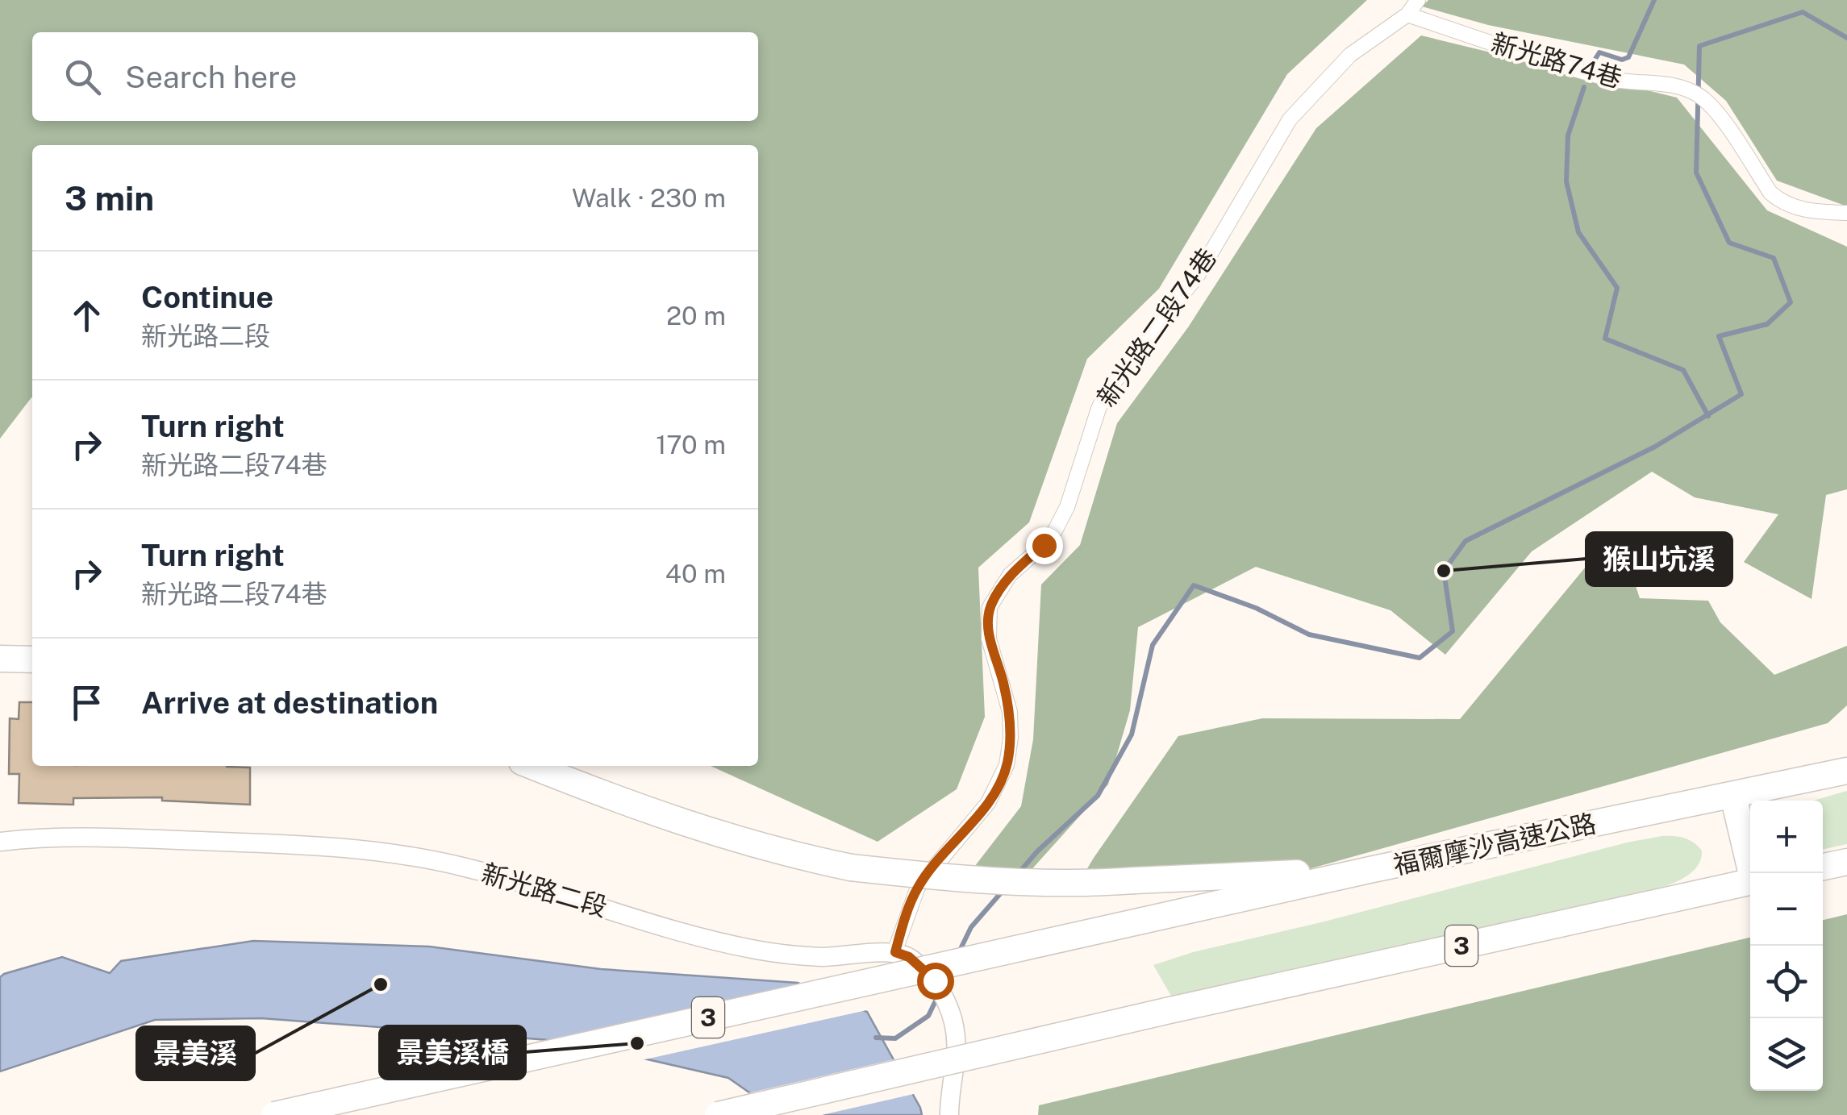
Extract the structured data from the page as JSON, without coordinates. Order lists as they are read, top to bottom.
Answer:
{
  "streets": {
    "highway": ["福爾摩沙高速公路", "3"],
    "street": ["新光路74巷", "新光路二段74巷", "新光路二段"]
  },
  "crossings": [
    ["新光路74巷", "新光路二段74巷"],
    ["新光路二段74巷", "新光路二段"]
  ],
  "places": ["猴山坑溪", "景美溪", "景美溪橋"],
  "page": {
    "search": "Search here",
    "heading": ["3 min", "Walk · 230 m"],
    "list": [
      ["Continue", "新光路二段", "20 m"],
      ["Turn right", "新光路二段74巷", "170 m"],
      ["Turn right", "新光路二段74巷", "40 m"],
      "Arrive at destination"
    ],
    "map_buttons": ["+", "−"]
  }
}
